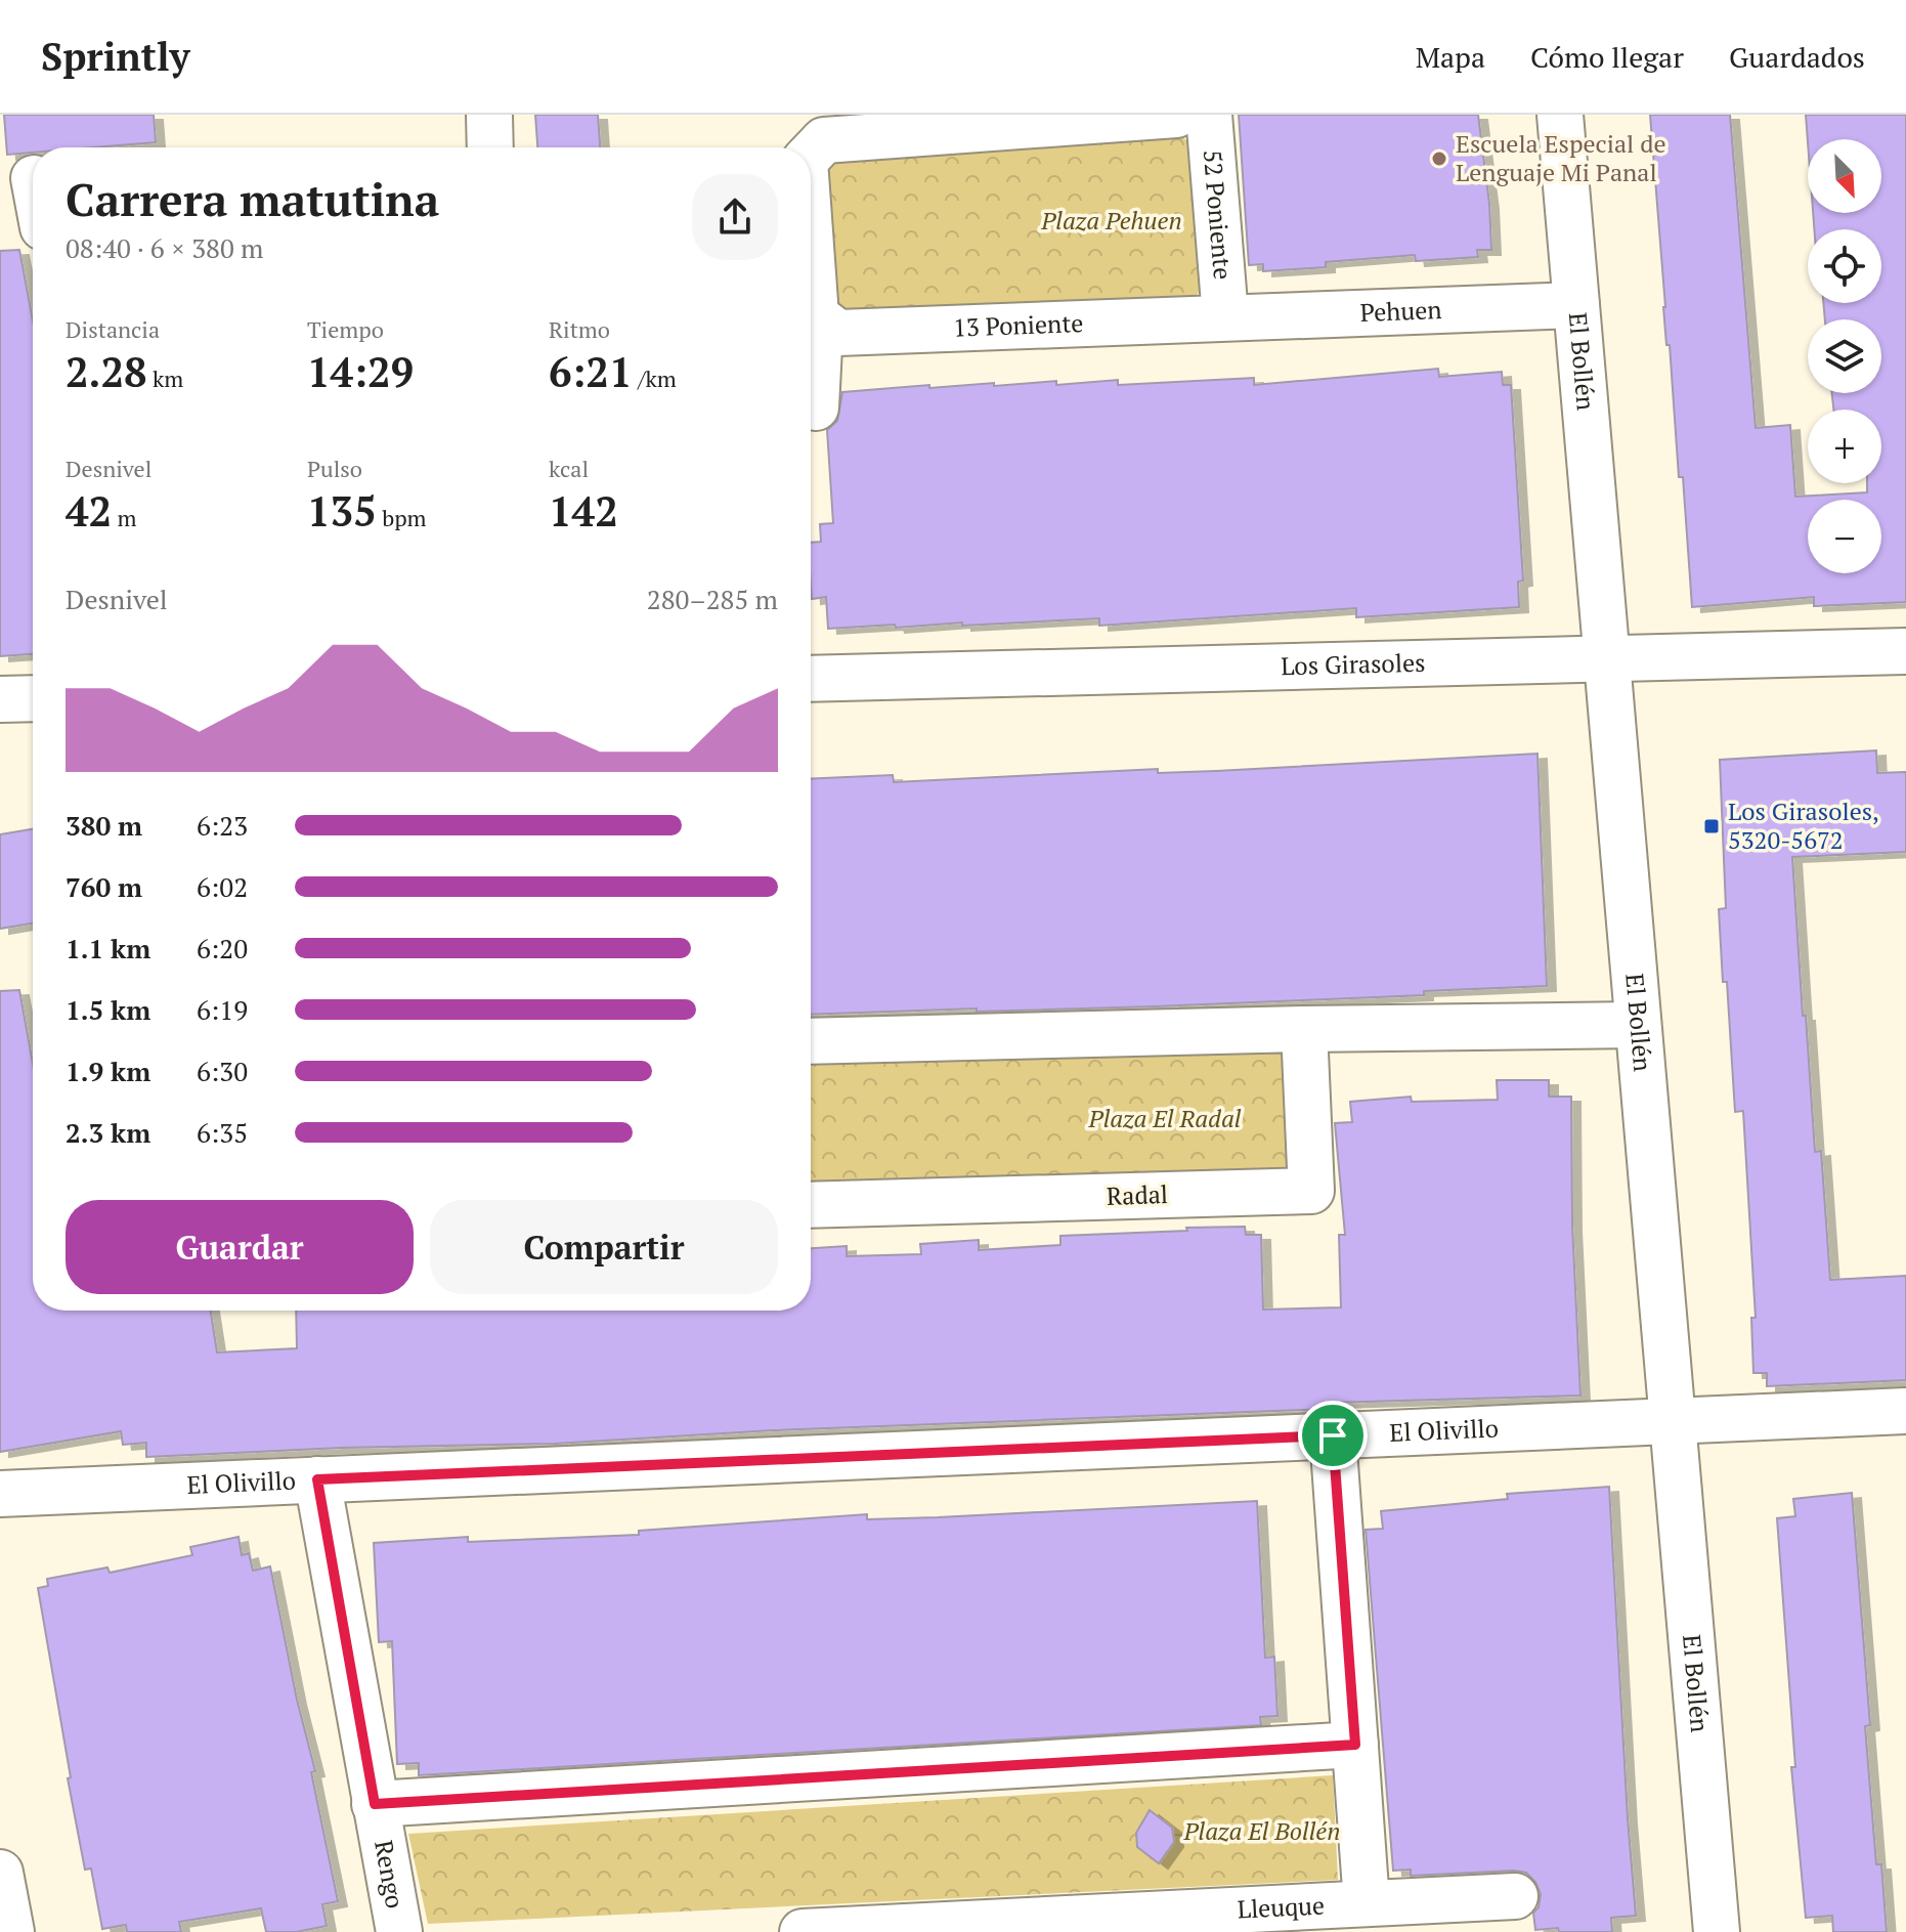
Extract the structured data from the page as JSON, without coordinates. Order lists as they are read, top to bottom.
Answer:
{
  "streets": {
    "street": [
      "52 Poniente",
      "Pehuen",
      "13 Poniente",
      "El Bollén",
      "Los Girasoles",
      "Radal",
      "El Olivillo",
      "Rengo",
      "Lleuque"
    ]
  },
  "crossings": [
    ["52 Poniente", "Pehuen"],
    ["52 Poniente", "13 Poniente"],
    ["Pehuen", "13 Poniente"],
    ["Pehuen", "El Bollén"],
    ["El Bollén", "Los Girasoles"],
    ["El Bollén", "El Olivillo"],
    ["El Olivillo", "Rengo"]
  ],
  "parks": ["Plaza Pehuen", "Plaza El Radal", "Plaza El Bollén"],
  "places": {
    "other": ["Escuela Especial de Lenguaje Mi Panal"],
    "transit": ["Los Girasoles, 5320-5672"]
  },
  "north": "bottom right",
  "page": {
    "header": "Sprintly",
    "nav": ["Mapa", "Cómo llegar", "Guardados"],
    "map_buttons": ["+", "−"],
    "heading": ["Carrera matutina", "08:40 · 6 × 380 m"],
    "stats": [
      ["Distancia", "2.28 km"],
      ["Tiempo", "14:29"],
      ["Ritmo", "6:21 /km"],
      ["Desnivel", "42 m"],
      ["Pulso", "135 bpm"],
      ["kcal", "142"]
    ],
    "chart": ["Desnivel", "280–285 m"],
    "list": [
      {
        "name": "380 m",
        "note": "6:23"
      },
      {
        "name": "760 m",
        "note": "6:02"
      },
      {
        "name": "1.1 km",
        "note": "6:20"
      },
      {
        "name": "1.5 km",
        "note": "6:19"
      },
      {
        "name": "1.9 km",
        "note": "6:30"
      },
      {
        "name": "2.3 km",
        "note": "6:35"
      }
    ],
    "buttons": ["Guardar", "Compartir"]
  }
}
